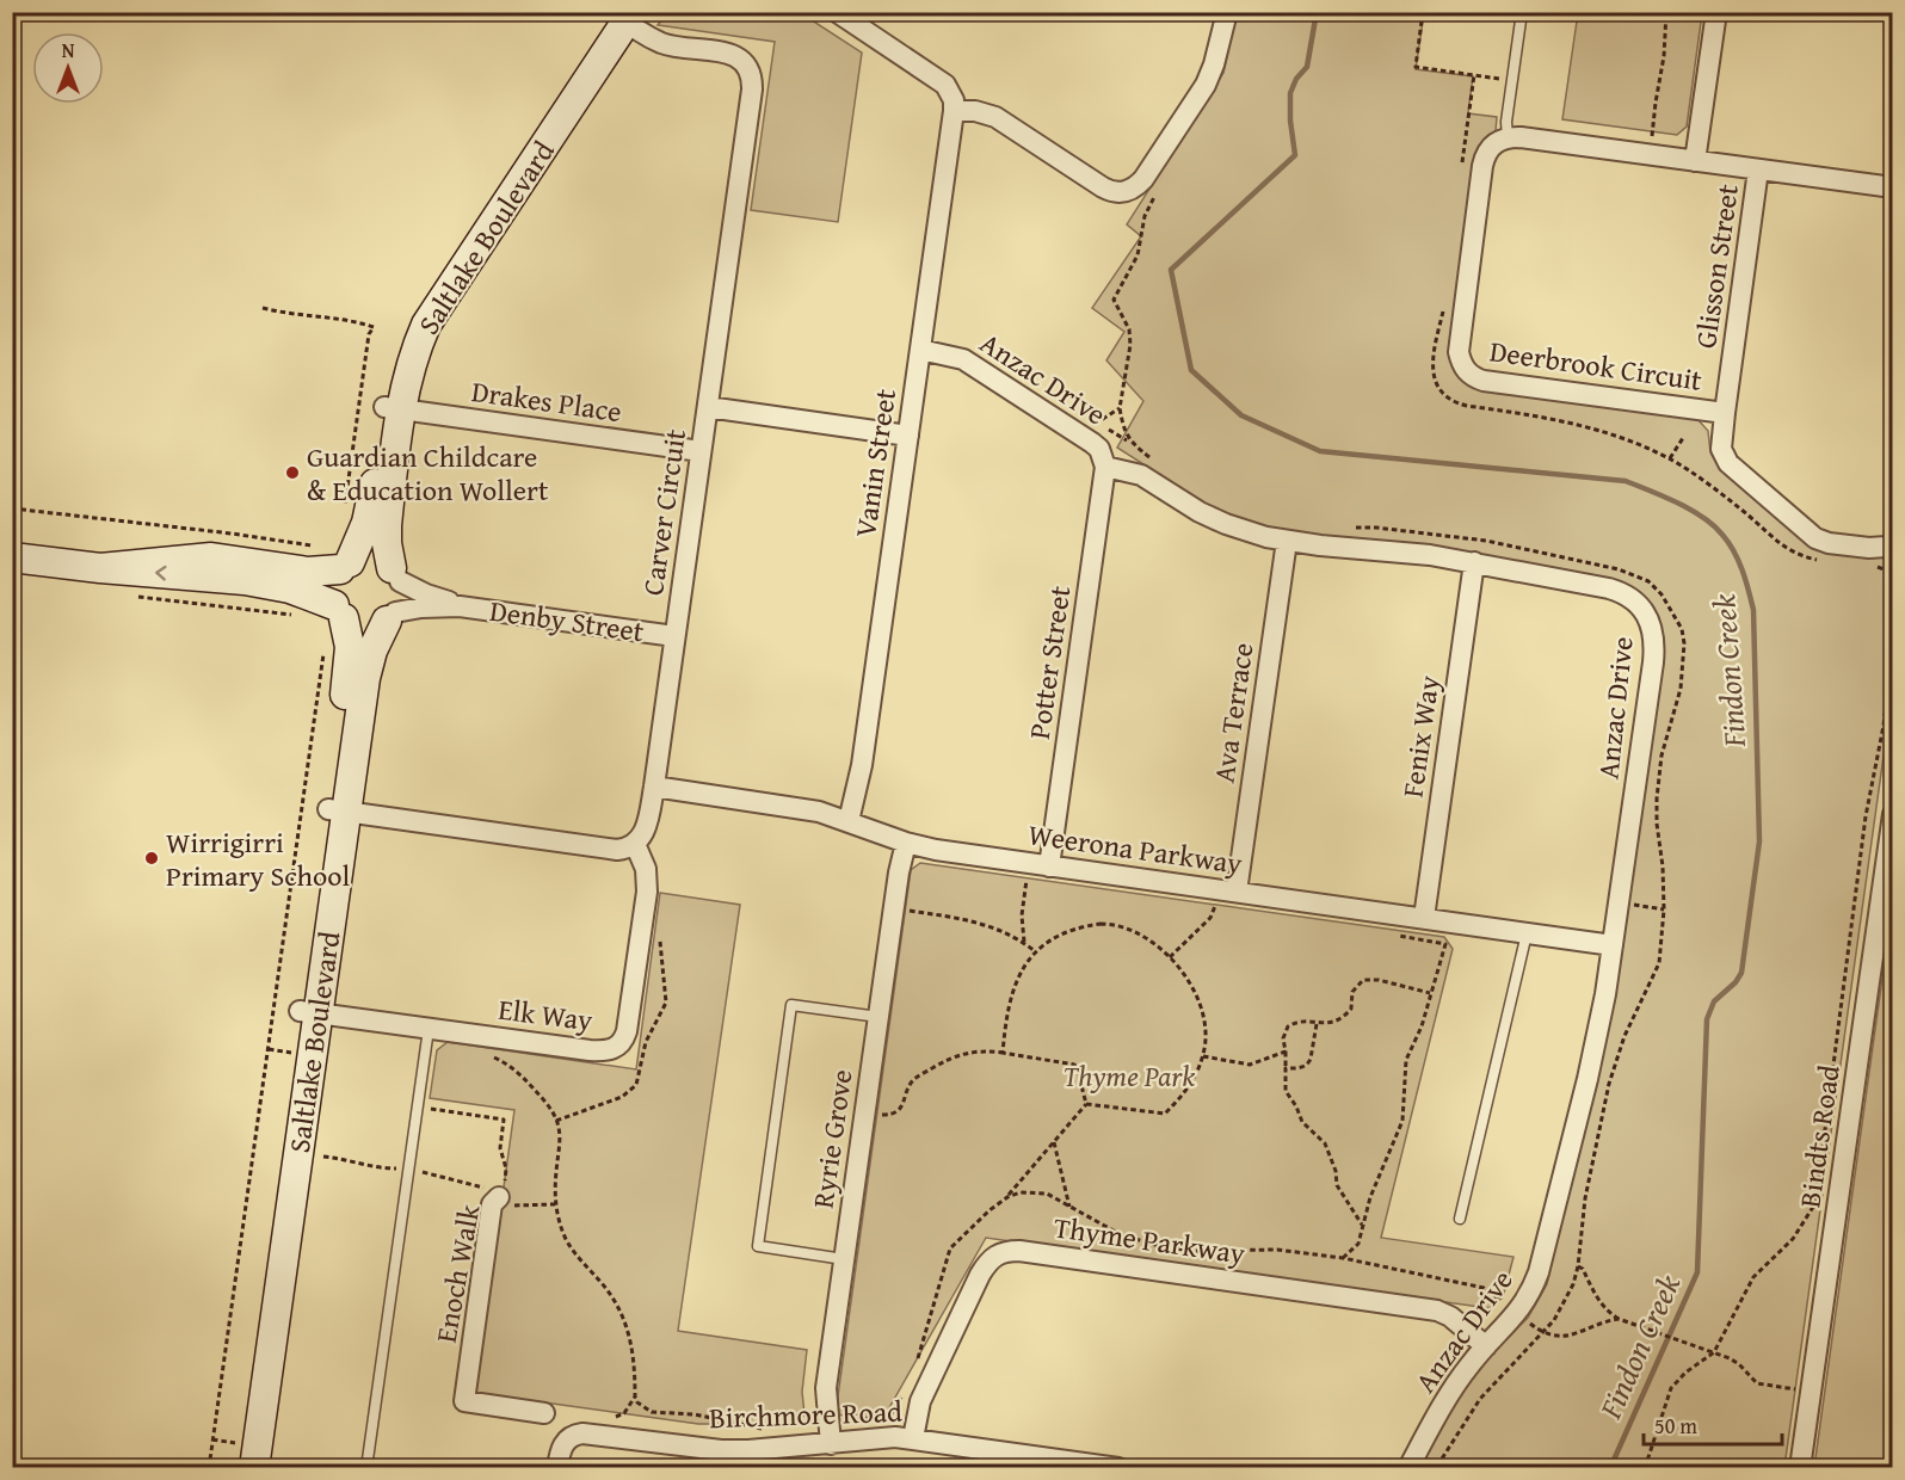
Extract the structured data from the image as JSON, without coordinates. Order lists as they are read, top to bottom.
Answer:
{
  "streets": {
    "street": [
      "Saltlake Boulevard",
      "Glisson Street",
      "Deerbrook Circuit",
      "Anzac Drive",
      "Drakes Place",
      "Vanin Street",
      "Carver Circuit",
      "Denby Street",
      "Potter Street",
      "Ava Terrace",
      "Fenix Way",
      "Weerona Parkway",
      "Elk Way",
      "Bindts Road",
      "Ryrie Grove",
      "Thyme Parkway",
      "Enoch Walk",
      "Birchmore Road"
    ]
  },
  "crossings": [
    ["Saltlake Boulevard", "Drakes Place"],
    ["Saltlake Boulevard", "Carver Circuit"],
    ["Saltlake Boulevard", "Denby Street"],
    ["Saltlake Boulevard", "Elk Way"],
    ["Glisson Street", "Deerbrook Circuit"],
    ["Anzac Drive", "Vanin Street"],
    ["Anzac Drive", "Potter Street"],
    ["Anzac Drive", "Ava Terrace"],
    ["Anzac Drive", "Fenix Way"],
    ["Anzac Drive", "Weerona Parkway"],
    ["Anzac Drive", "Thyme Parkway"],
    ["Drakes Place", "Carver Circuit"],
    ["Vanin Street", "Weerona Parkway"],
    ["Carver Circuit", "Denby Street"],
    ["Carver Circuit", "Weerona Parkway"],
    ["Carver Circuit", "Elk Way"],
    ["Potter Street", "Weerona Parkway"],
    ["Ava Terrace", "Weerona Parkway"],
    ["Fenix Way", "Weerona Parkway"],
    ["Weerona Parkway", "Ryrie Grove"],
    ["Ryrie Grove", "Birchmore Road"],
    ["Thyme Parkway", "Birchmore Road"]
  ],
  "water": ["Findon Creek"],
  "parks": ["Thyme Park"],
  "places": ["Guardian Childcare & Education Wollert", "Wirrigirri Primary School"],
  "scale_bar": "50 m",
  "north": "top"
}
